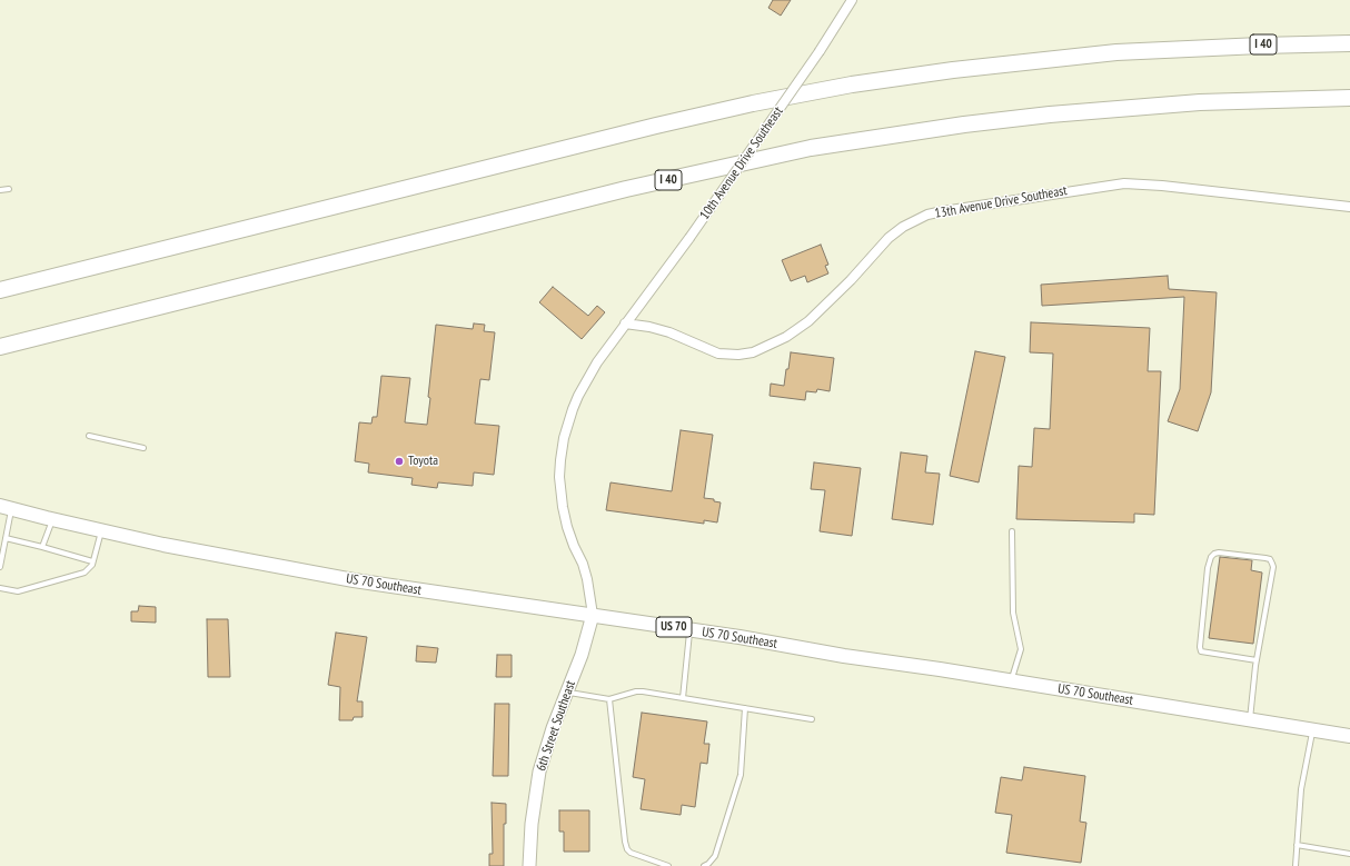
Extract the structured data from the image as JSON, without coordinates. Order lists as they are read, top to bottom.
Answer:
{
  "streets": {
    "highway": ["I 40"],
    "main road": ["US 70 Southeast", "US 70"],
    "street": ["10th Avenue Drive Southeast", "13th Avenue Drive Southeast", "6th Street Southeast"]
  },
  "crossings": [
    ["10th Avenue Drive Southeast", "13th Avenue Drive Southeast"],
    ["10th Avenue Drive Southeast", "US 70 Southeast"],
    ["10th Avenue Drive Southeast", "6th Street Southeast"],
    ["US 70 Southeast", "6th Street Southeast"]
  ],
  "places": ["Toyota"]
}
